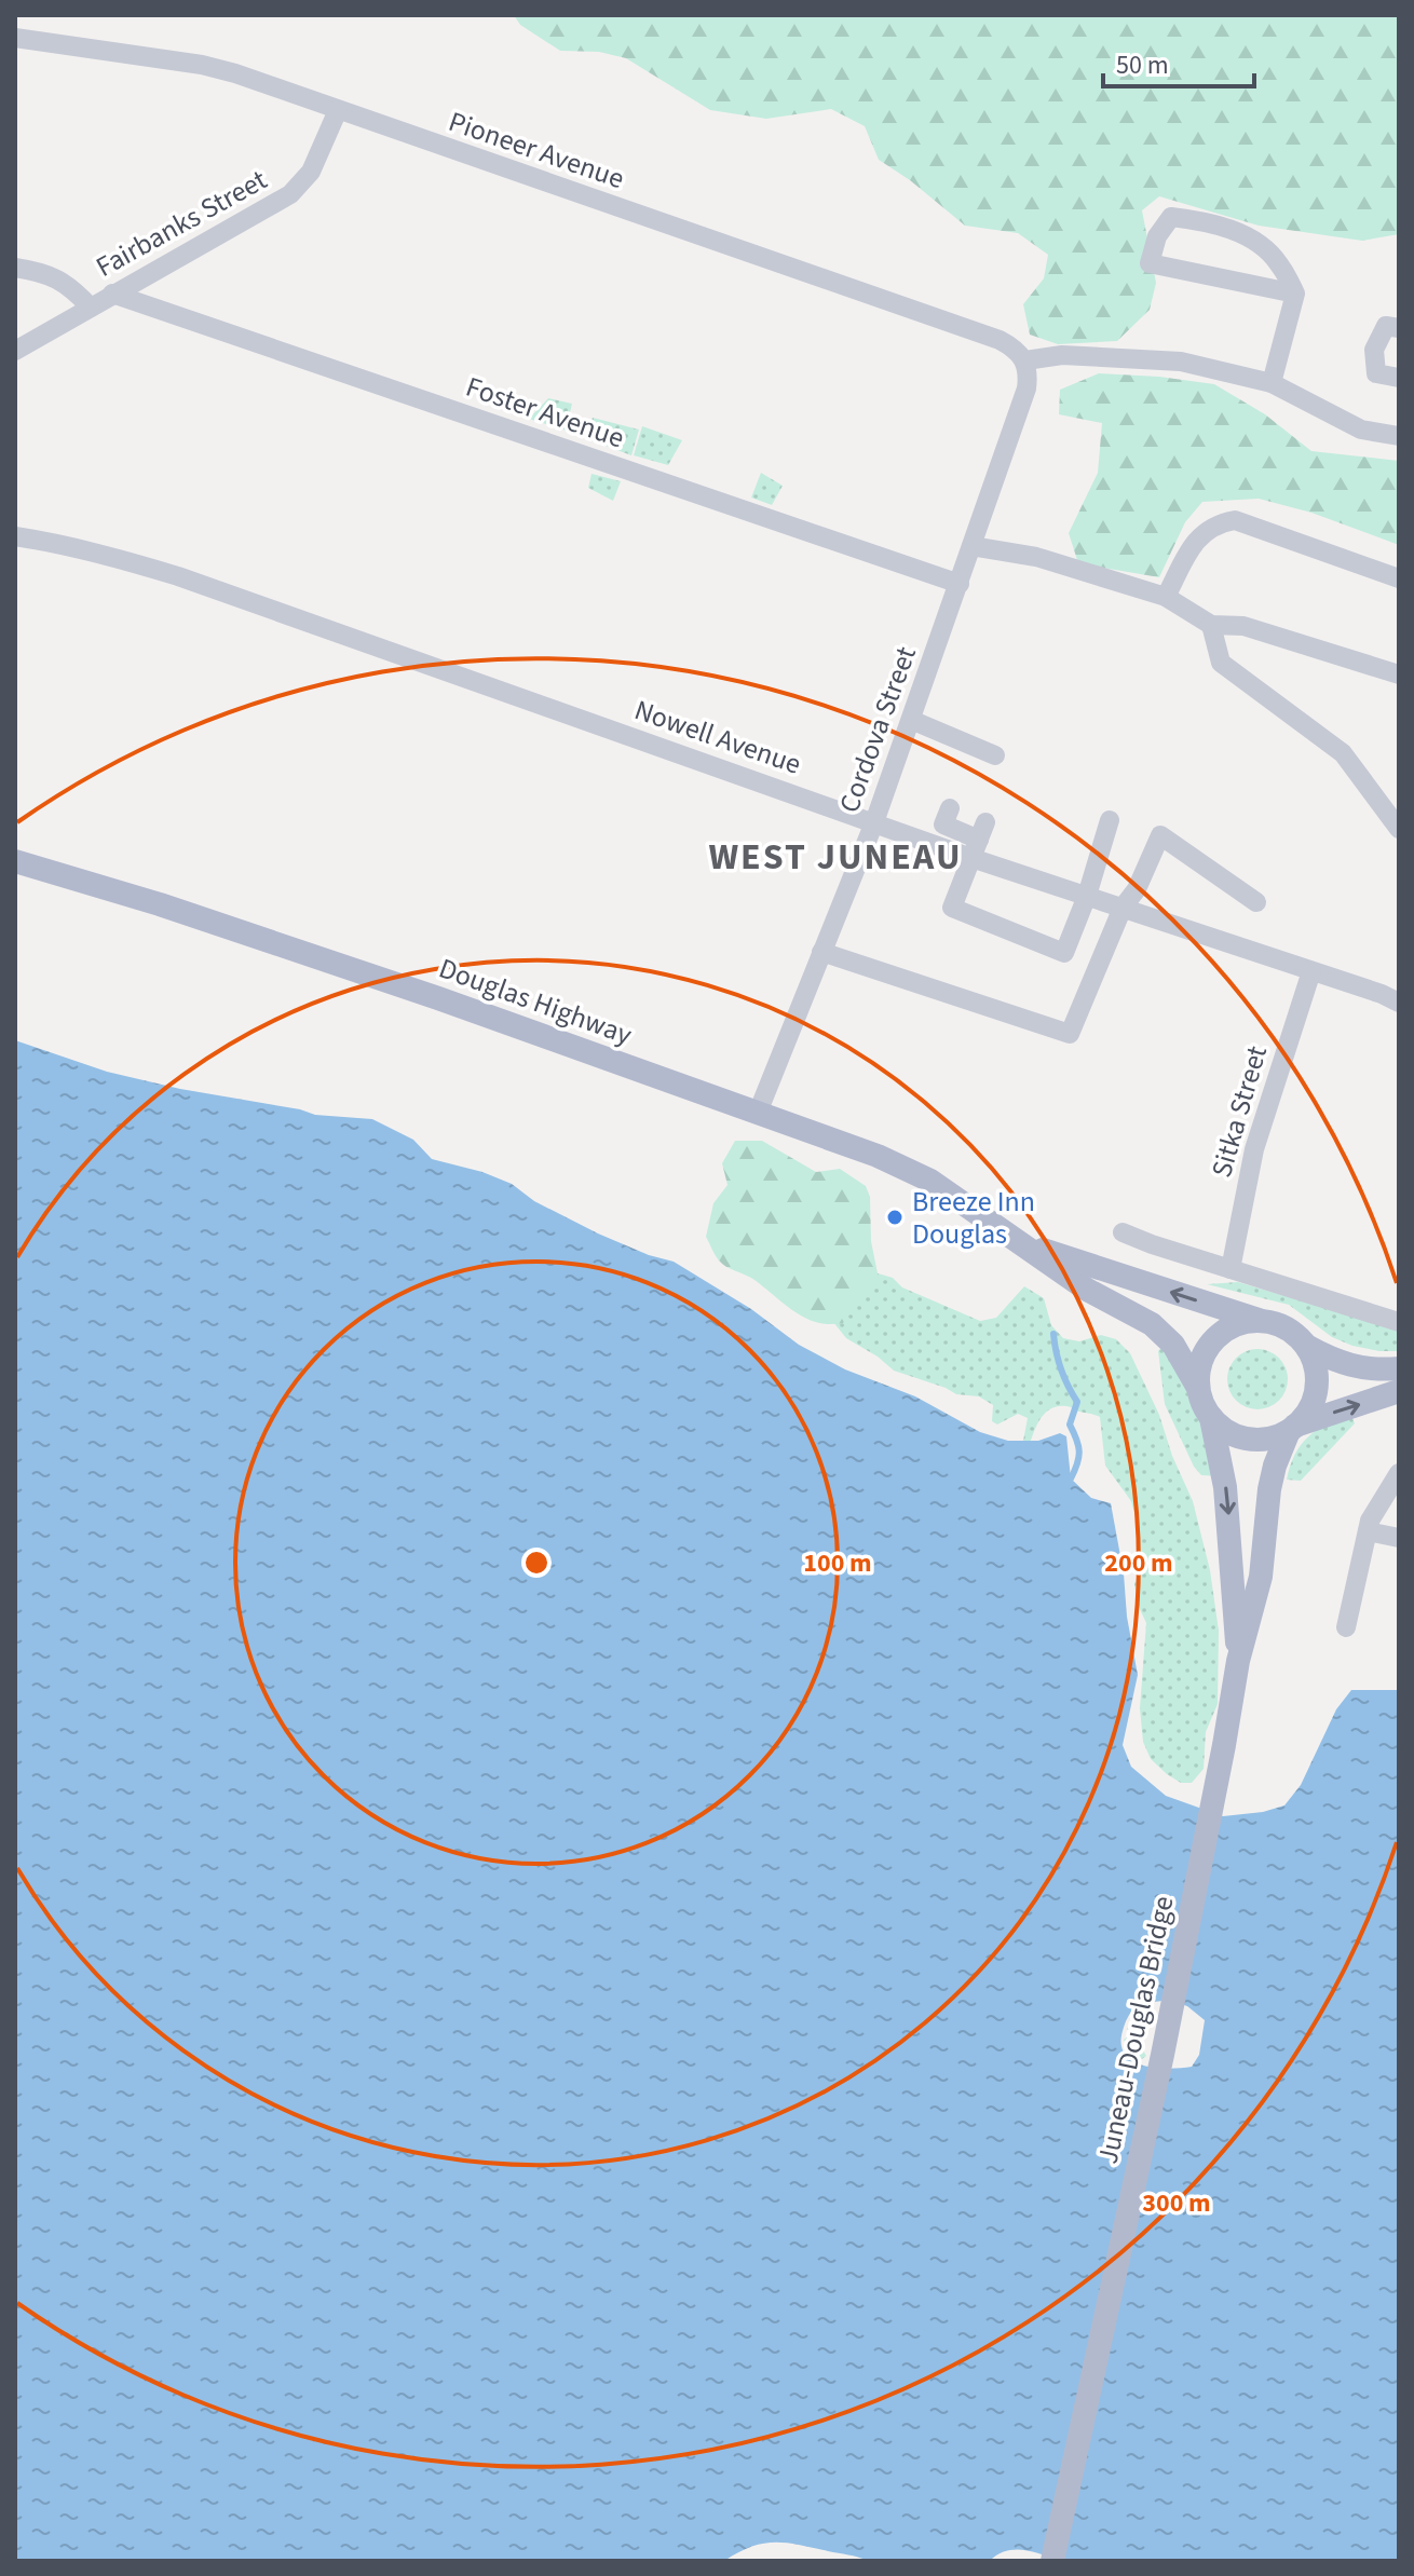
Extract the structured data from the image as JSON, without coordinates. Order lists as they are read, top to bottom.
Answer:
{
  "streets": {
    "main road": ["Douglas Highway", "Juneau-Douglas Bridge"],
    "street": [
      "Pioneer Avenue",
      "Fairbanks Street",
      "Foster Avenue",
      "Cordova Street",
      "Nowell Avenue",
      "Sitka Street"
    ]
  },
  "crossings": [
    ["Pioneer Avenue", "Fairbanks Street"],
    ["Pioneer Avenue", "Cordova Street"],
    ["Fairbanks Street", "Foster Avenue"],
    ["Foster Avenue", "Cordova Street"],
    ["Cordova Street", "Nowell Avenue"],
    ["Cordova Street", "Douglas Highway"],
    ["Nowell Avenue", "Sitka Street"]
  ],
  "districts": ["WEST JUNEAU"],
  "places": ["Breeze Inn Douglas"],
  "scale_bar": "50 m",
  "rings": ["100 m", "200 m", "300 m"]
}
